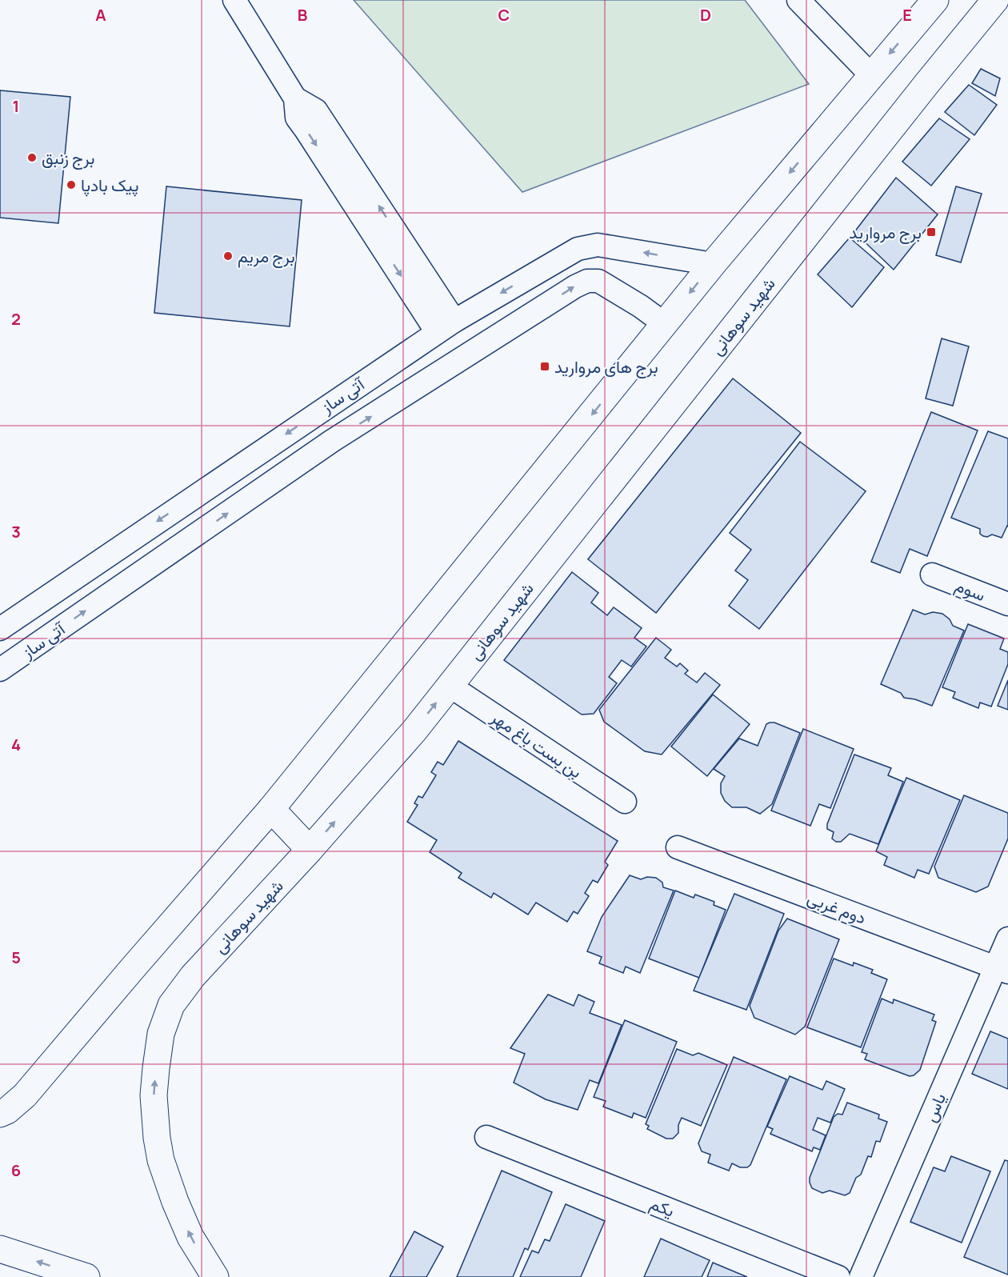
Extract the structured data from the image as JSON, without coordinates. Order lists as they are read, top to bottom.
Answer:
{
  "streets": {
    "main road": ["شهید سوهانی"],
    "street": [
      "آتی ساز",
      "سوم",
      "بن بست باغ مهر",
      "دوم غربی",
      "یاس",
      "یکم"
    ]
  },
  "crossings": [
    ["شهید سوهانی", "بن بست باغ مهر"],
    ["دوم غربی", "یاس"]
  ],
  "places": {
    "other": ["برج زنبق", "پیک بادپا", "برج مریم"],
    "transit": ["برج مروارید", "برج های مروارید"]
  },
  "grid": {
    "columns": [
      "A",
      "B",
      "C",
      "D",
      "E"
    ],
    "rows": [
      "1",
      "2",
      "3",
      "4",
      "5",
      "6"
    ]
  }
}
